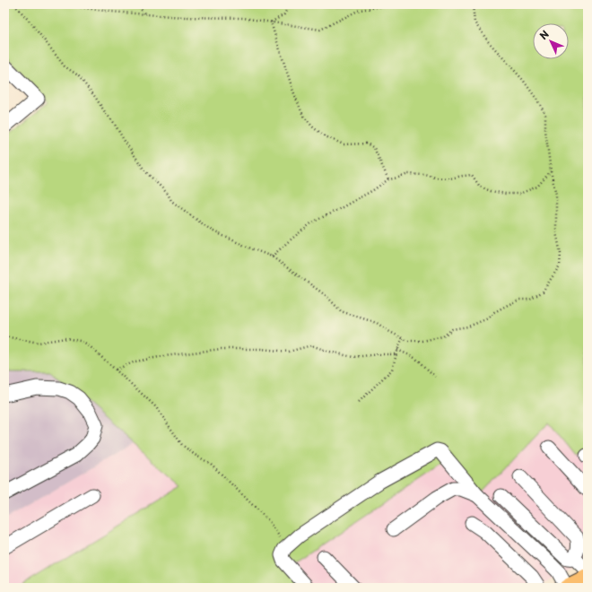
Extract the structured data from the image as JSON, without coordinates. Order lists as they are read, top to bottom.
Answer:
{
  "north": "top left"
}
